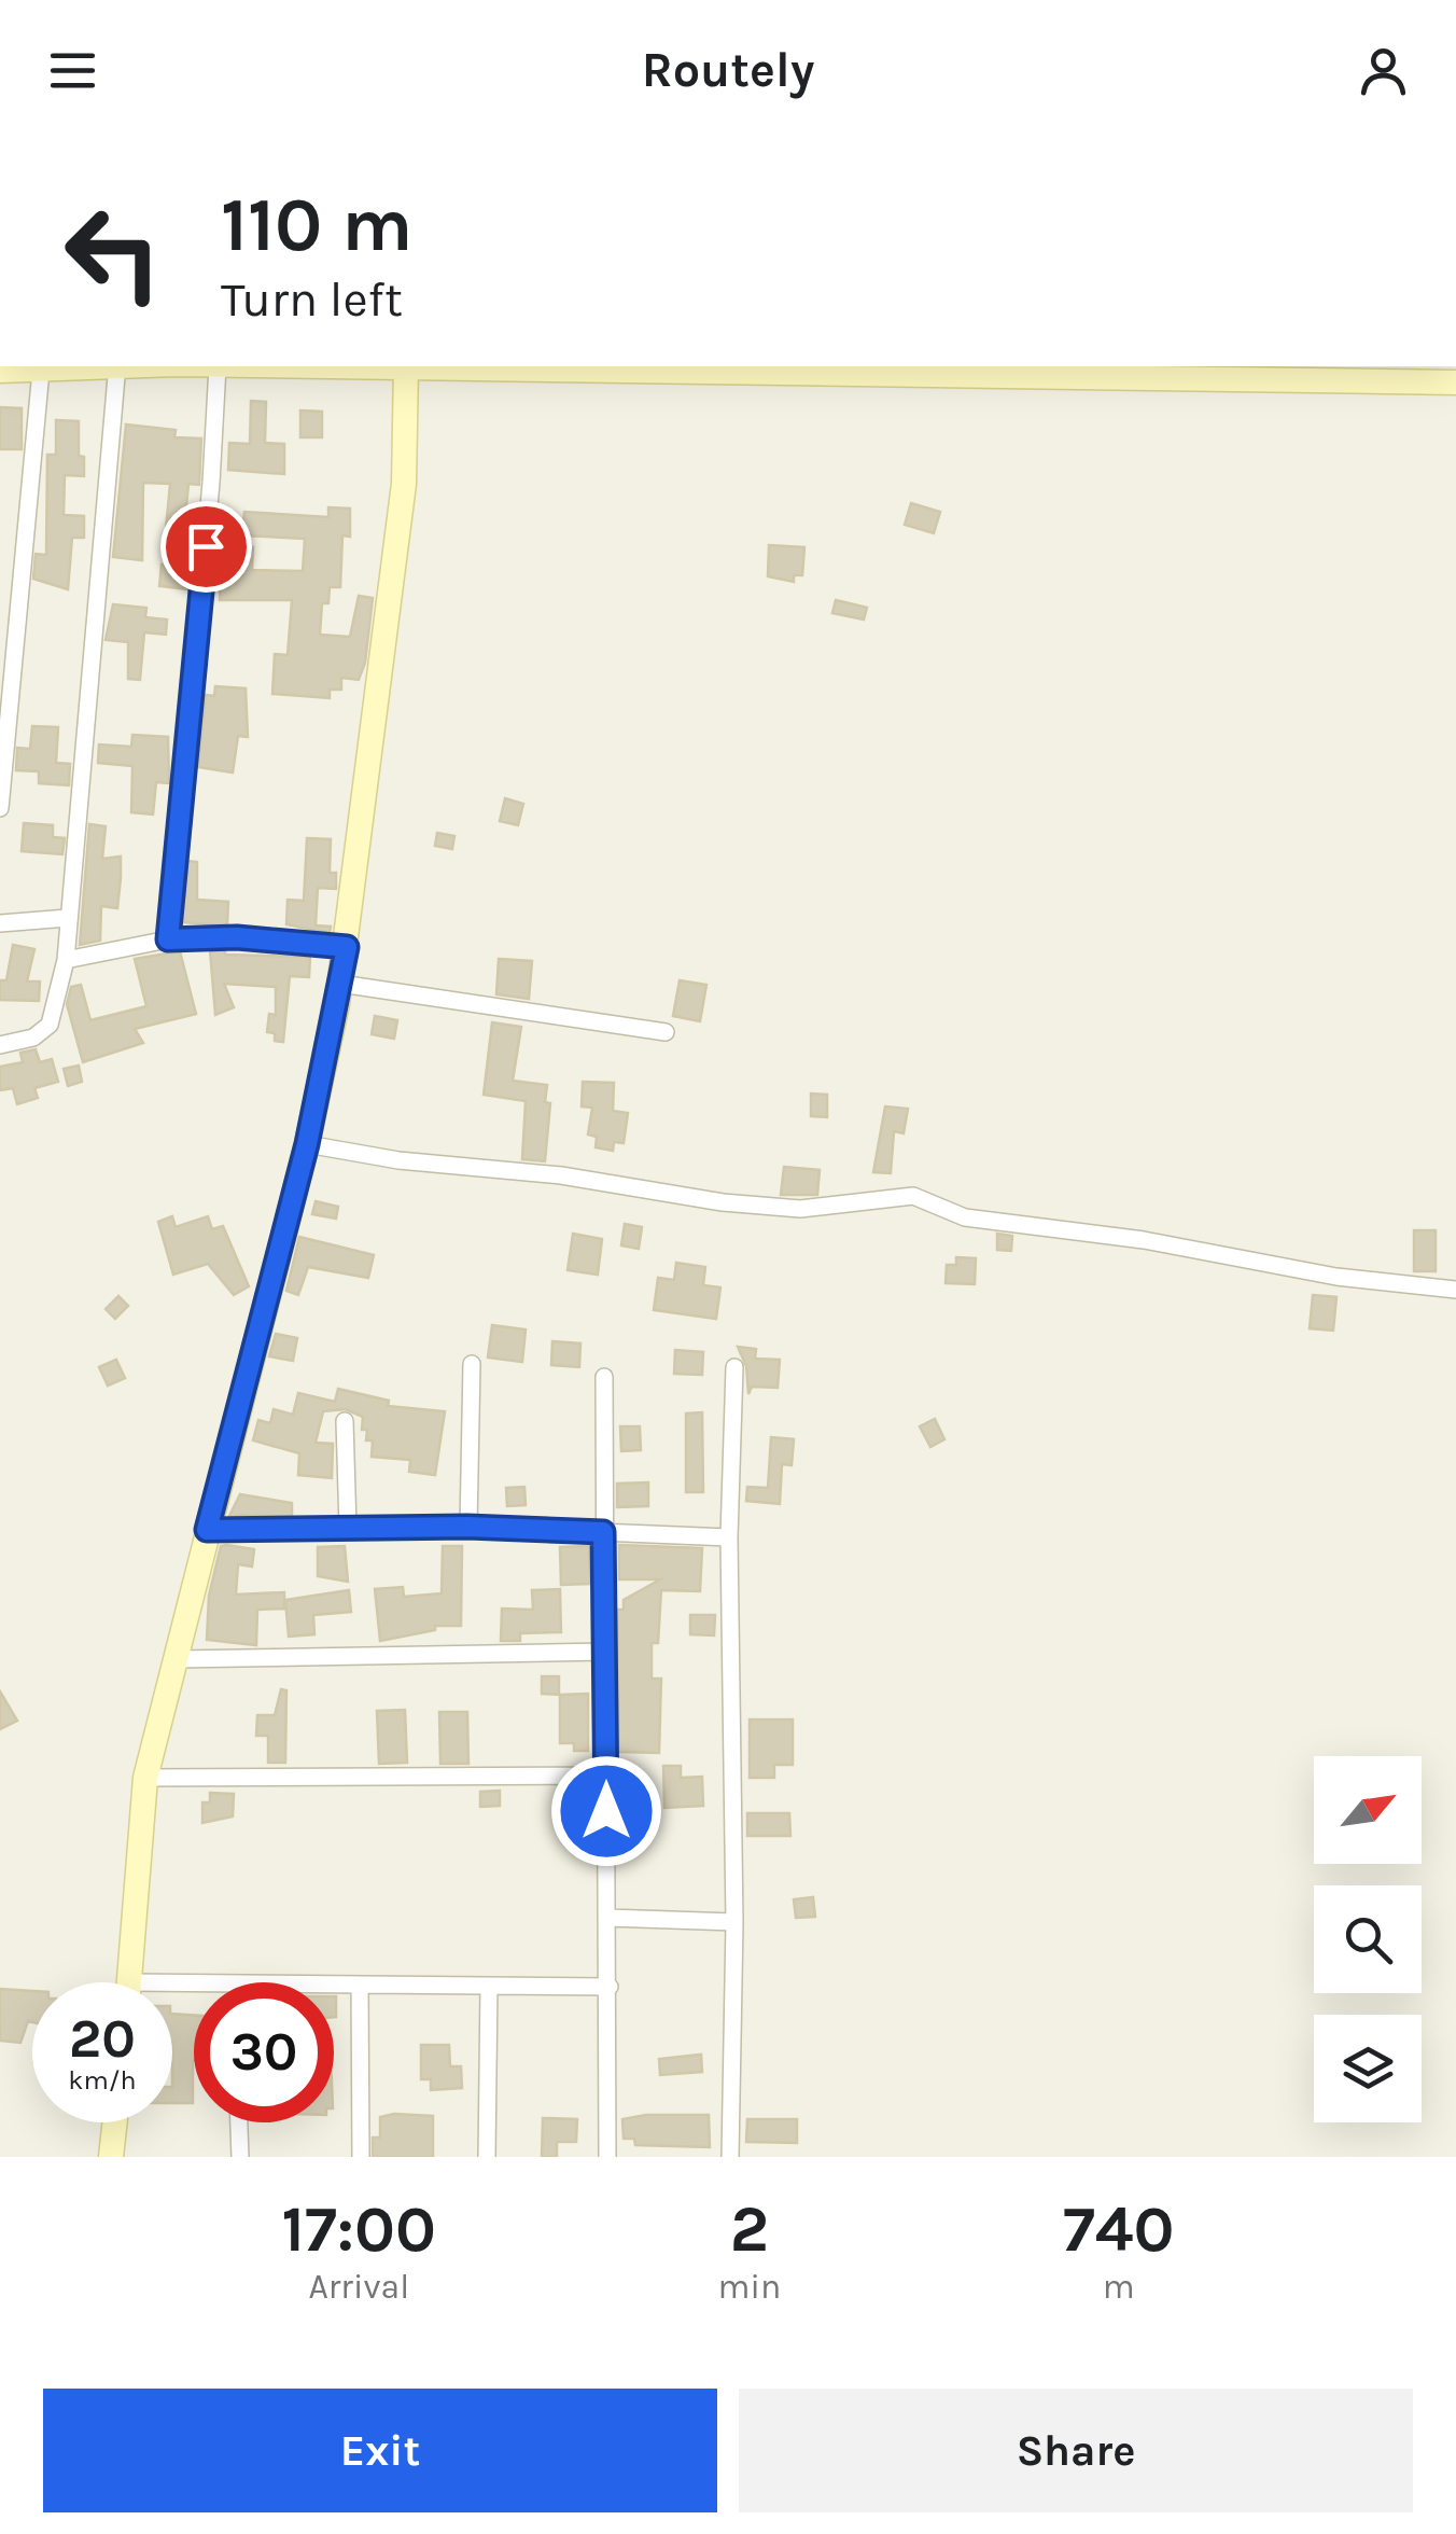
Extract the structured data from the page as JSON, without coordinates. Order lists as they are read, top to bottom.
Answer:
{
  "north": "top right",
  "page": {
    "header": "Routely",
    "turn": ["110 m", "Turn left"],
    "speed": "20 km/h",
    "limit": "30",
    "eta": [
      "17:00",
      "Arrival",
      "2",
      "min",
      "740",
      "m"
    ],
    "buttons": ["Exit", "Share"]
  }
}
